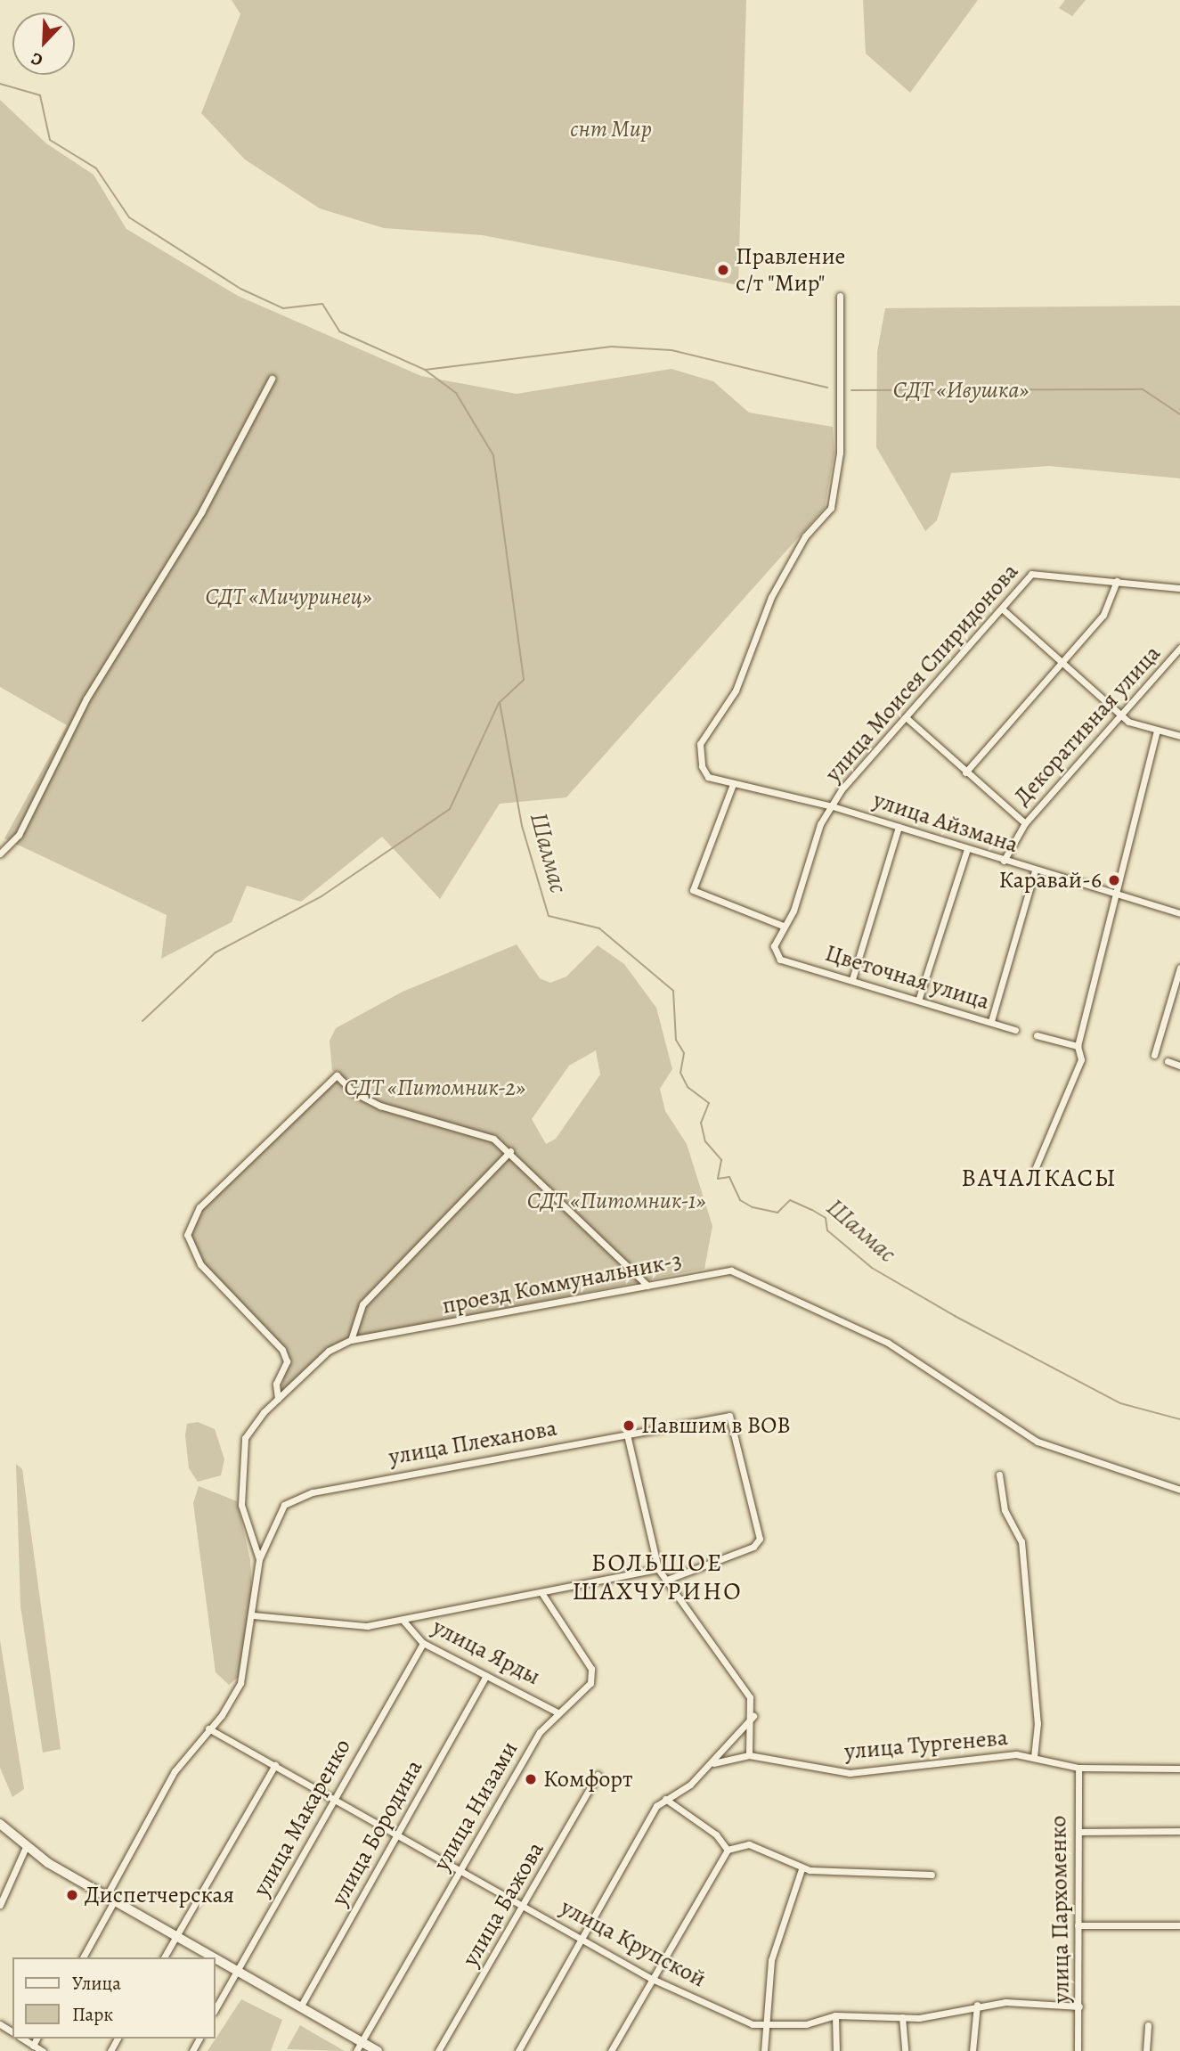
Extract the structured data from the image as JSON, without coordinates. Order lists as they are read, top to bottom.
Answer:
{
  "streets": {
    "street": [
      "улица Моисея Спиридонова",
      "Декоративная улица",
      "улица Айзмана",
      "Цветочная улица",
      "проезд Коммунальник-3",
      "улица Плеханова",
      "улица Ярды",
      "улица Тургенева",
      "улица Низами",
      "улица Макаренко",
      "улица Бородина",
      "улица Бажова",
      "улица Пархоменко",
      "улица Крупской"
    ]
  },
  "crossings": [
    ["улица Моисея Спиридонова", "улица Айзмана"],
    ["улица Моисея Спиридонова", "Цветочная улица"],
    ["Декоративная улица", "улица Айзмана"],
    ["проезд Коммунальник-3", "улица Плеханова"],
    ["проезд Коммунальник-3", "улица Крупской"],
    ["улица Ярды", "улица Низами"],
    ["улица Ярды", "улица Макаренко"],
    ["улица Ярды", "улица Бородина"],
    ["улица Тургенева", "улица Пархоменко"],
    ["улица Низами", "улица Крупской"],
    ["улица Макаренко", "улица Крупской"],
    ["улица Бородина", "улица Крупской"],
    ["улица Бажова", "улица Крупской"],
    ["улица Пархоменко", "улица Крупской"]
  ],
  "districts": ["ВАЧАЛКАСЫ", "БОЛЬШОЕ ШАХЧУРИНО"],
  "water": ["Шалмас"],
  "parks": [
    "снт Мир",
    "СДТ «Ивушка»",
    "СДТ «Мичуринец»",
    "СДТ «Питомник-2»",
    "СДТ «Питомник-1»"
  ],
  "places": [
    "Правление с/т \"Мир\"",
    "Каравай-6",
    "Павшим в ВОВ",
    "Комфорт",
    "Диспетчерская"
  ],
  "legend": ["Улица", "Парк"],
  "north": "bottom left"
}
